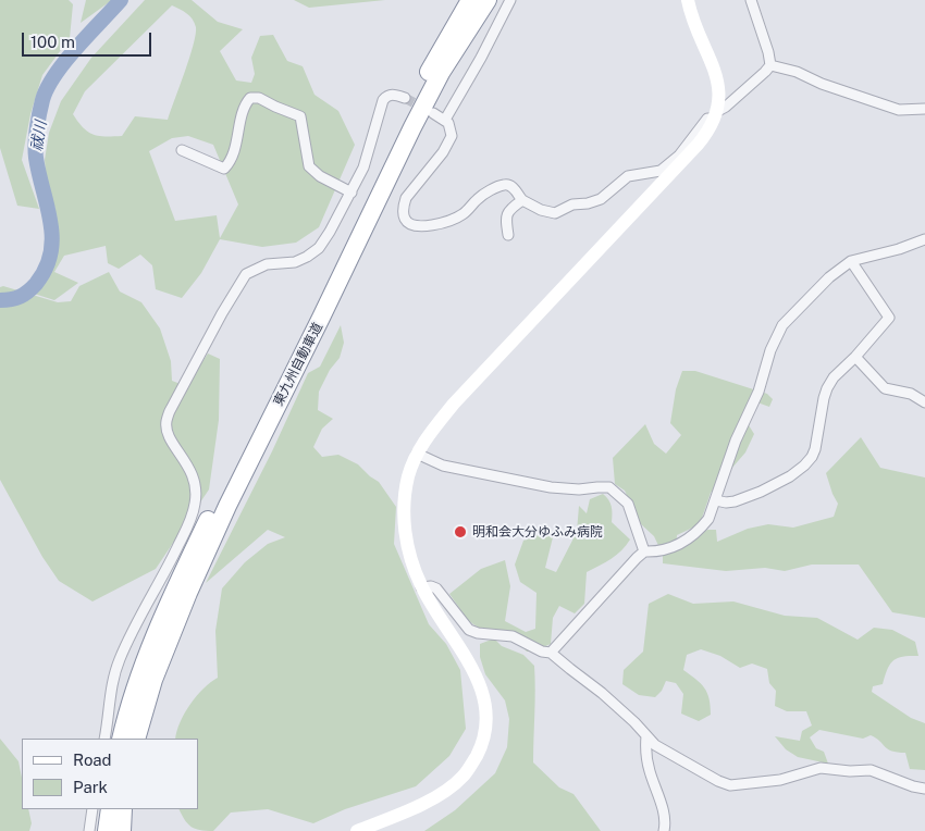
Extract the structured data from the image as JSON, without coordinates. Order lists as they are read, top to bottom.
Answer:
{
  "streets": {
    "highway": ["東九州自動車道"]
  },
  "water": ["祓川"],
  "places": ["明和会大分ゆふみ病院"],
  "legend": ["Road", "Park"],
  "scale_bar": "100 m"
}
